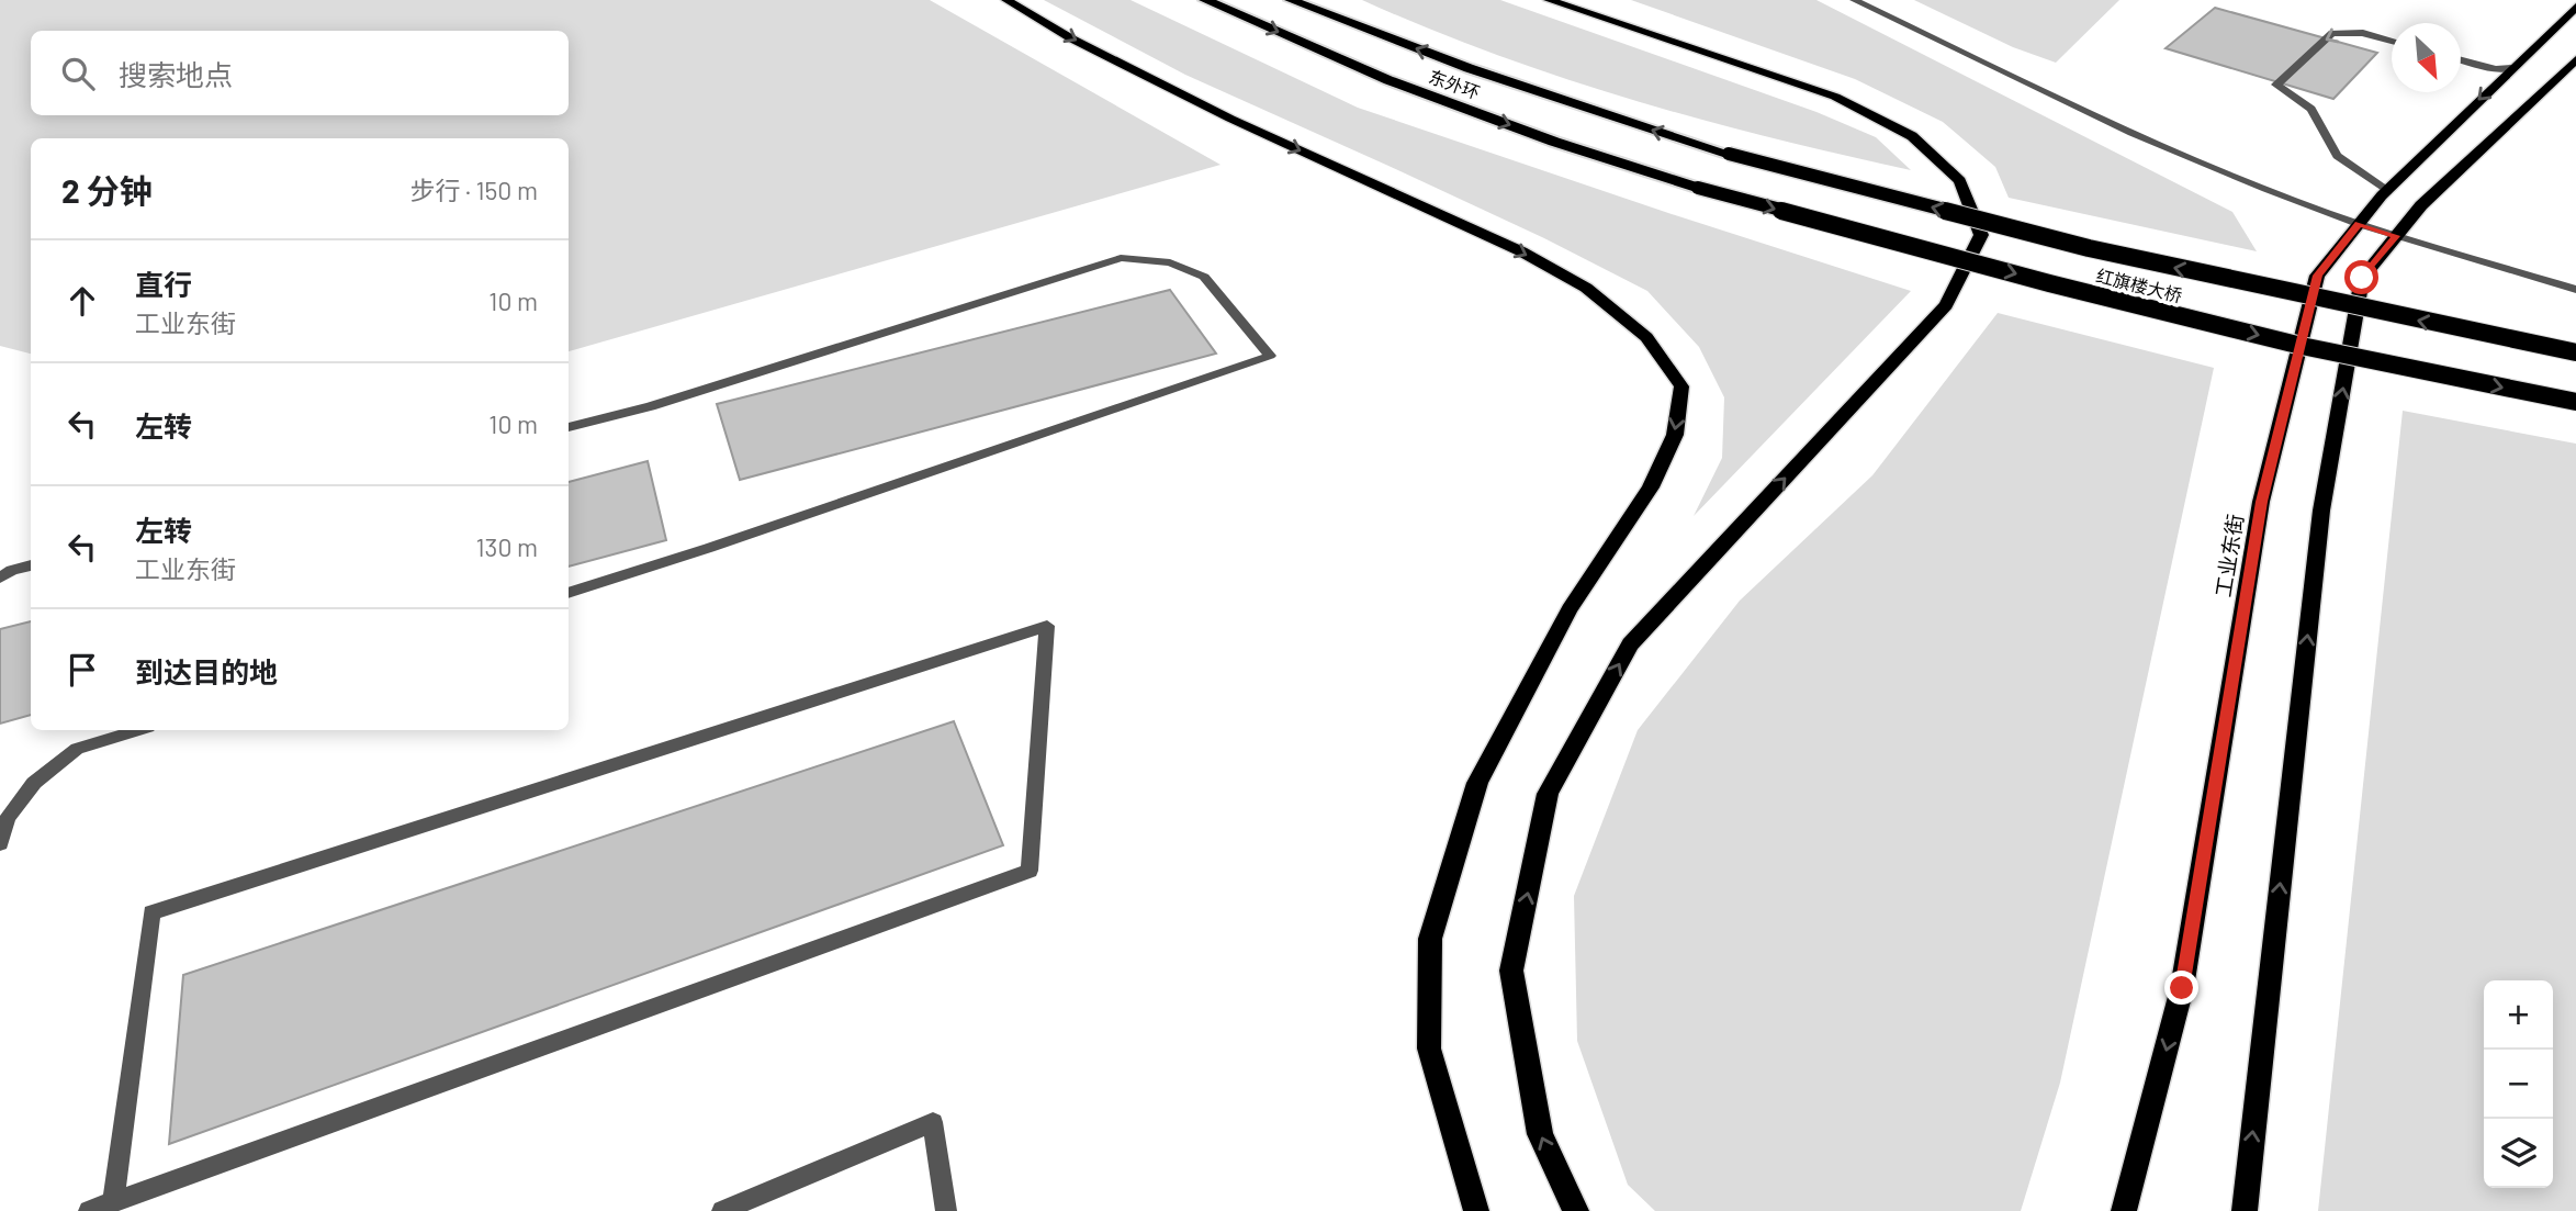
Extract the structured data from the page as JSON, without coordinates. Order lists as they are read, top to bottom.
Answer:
{
  "streets": {
    "highway": ["东外环", "红旗楼大桥"],
    "main road": ["工业东街"]
  },
  "crossings": [
    ["东外环", "红旗楼大桥"]
  ],
  "one_way": ["东外环"],
  "north": "bottom right",
  "page": {
    "search": "搜索地点",
    "heading": ["2 分钟", "步行 · 150 m"],
    "list": [
      ["直行", "工业东街", "10 m"],
      ["左转", "10 m"],
      ["左转", "工业东街", "130 m"],
      "到达目的地"
    ],
    "map_buttons": ["+", "−"]
  }
}
